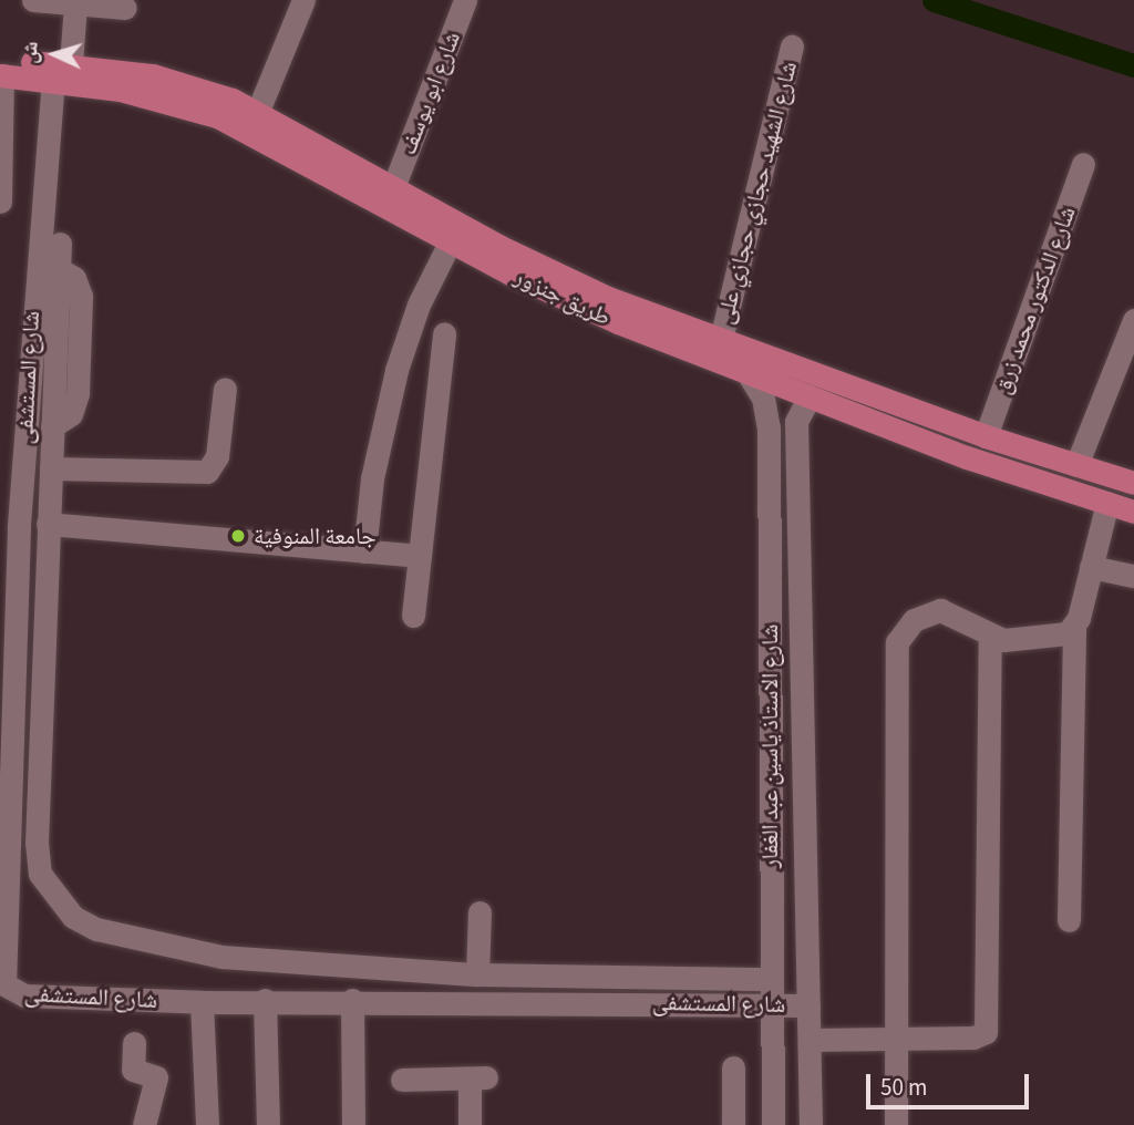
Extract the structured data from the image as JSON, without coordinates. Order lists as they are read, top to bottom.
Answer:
{
  "streets": {
    "main road": ["طريق جنزور"],
    "street": [
      "شارع ابو يوسف",
      "شارع الشهيد حجازي حجازي على",
      "شارع الدكتور محمد زرق",
      "شارع المستشفى",
      "شارع الاستاذ ياسين عبد الغفار"
    ]
  },
  "crossings": [
    ["شارع ابو يوسف", "طريق جنزور"],
    ["شارع الشهيد حجازي حجازي على", "طريق جنزور"],
    ["طريق جنزور", "شارع الدكتور محمد زرق"],
    ["طريق جنزور", "شارع المستشفى"],
    ["طريق جنزور", "شارع الاستاذ ياسين عبد الغفار"],
    ["شارع المستشفى", "شارع الاستاذ ياسين عبد الغفار"]
  ],
  "places": ["جامعة المنوفية"],
  "scale_bar": "50 m",
  "north": "left"
}
